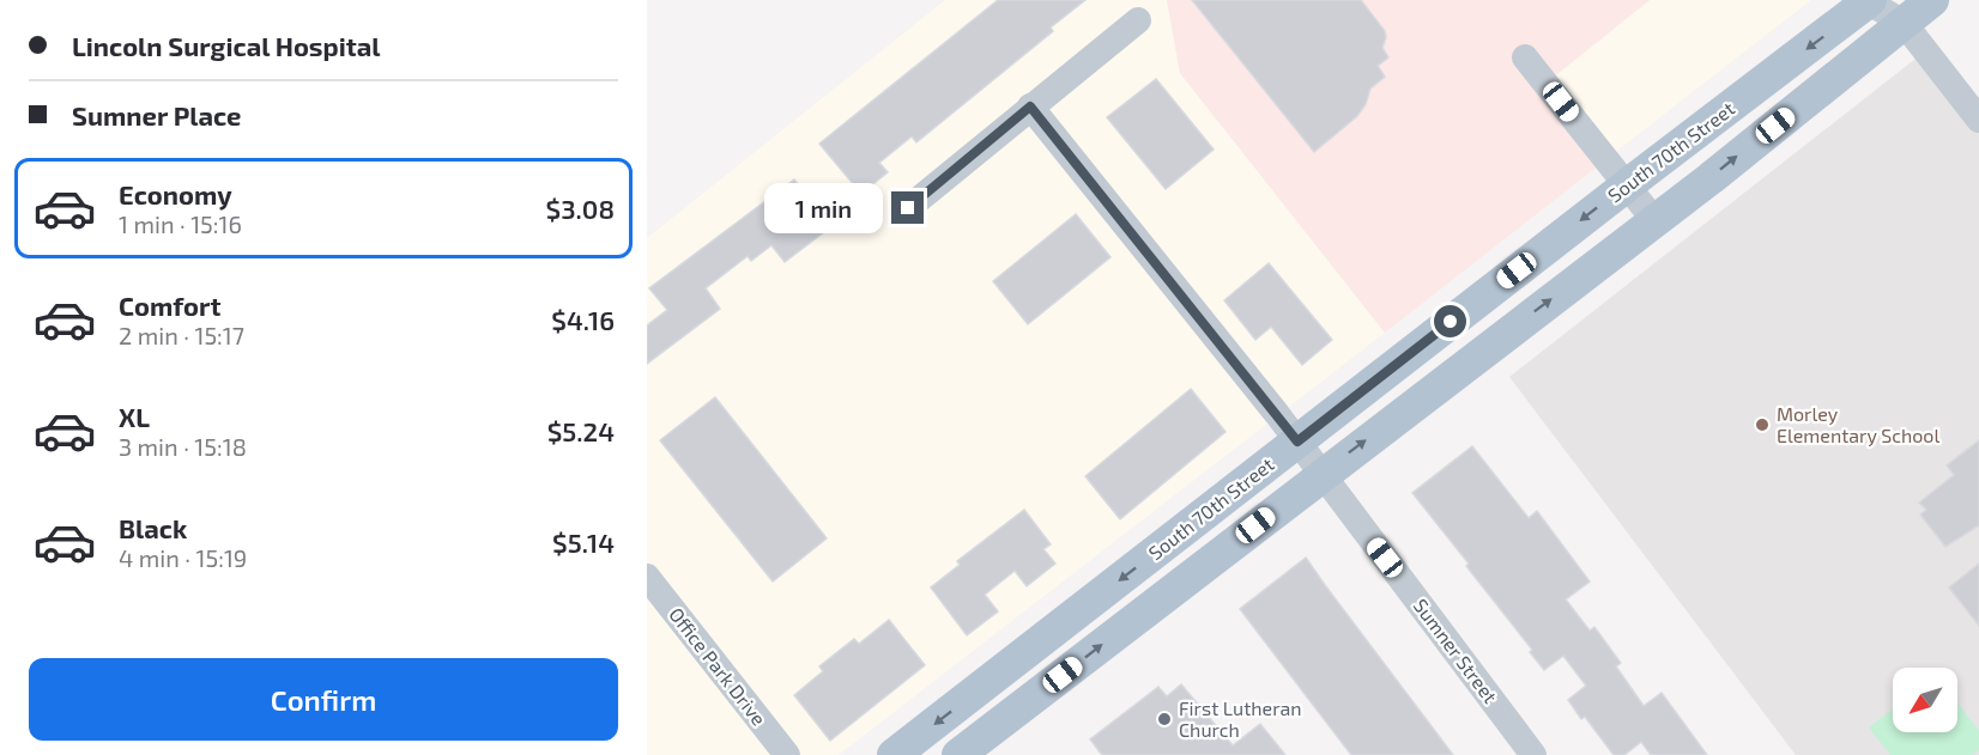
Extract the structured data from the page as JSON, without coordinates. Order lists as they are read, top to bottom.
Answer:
{
  "streets": {
    "main road": ["South 70th Street"],
    "street": ["Sumner Street", "Office Park Drive"]
  },
  "crossings": [
    ["South 70th Street", "Sumner Street"]
  ],
  "places": ["Morley Elementary School", "First Lutheran Church"],
  "north": "bottom left",
  "page": {
    "banner": ["Lincoln Surgical Hospital", "Sumner Place"],
    "list": [
      {
        "name": "Economy",
        "note": "1 min · 15:16",
        "value": "$3.08"
      },
      {
        "name": "Comfort",
        "note": "2 min · 15:17",
        "value": "$4.16"
      },
      {
        "name": "XL",
        "note": "3 min · 15:18",
        "value": "$5.24"
      },
      {
        "name": "Black",
        "note": "4 min · 15:19",
        "value": "$5.14"
      }
    ],
    "bubble": "1 min",
    "buttons": "Confirm"
  }
}
